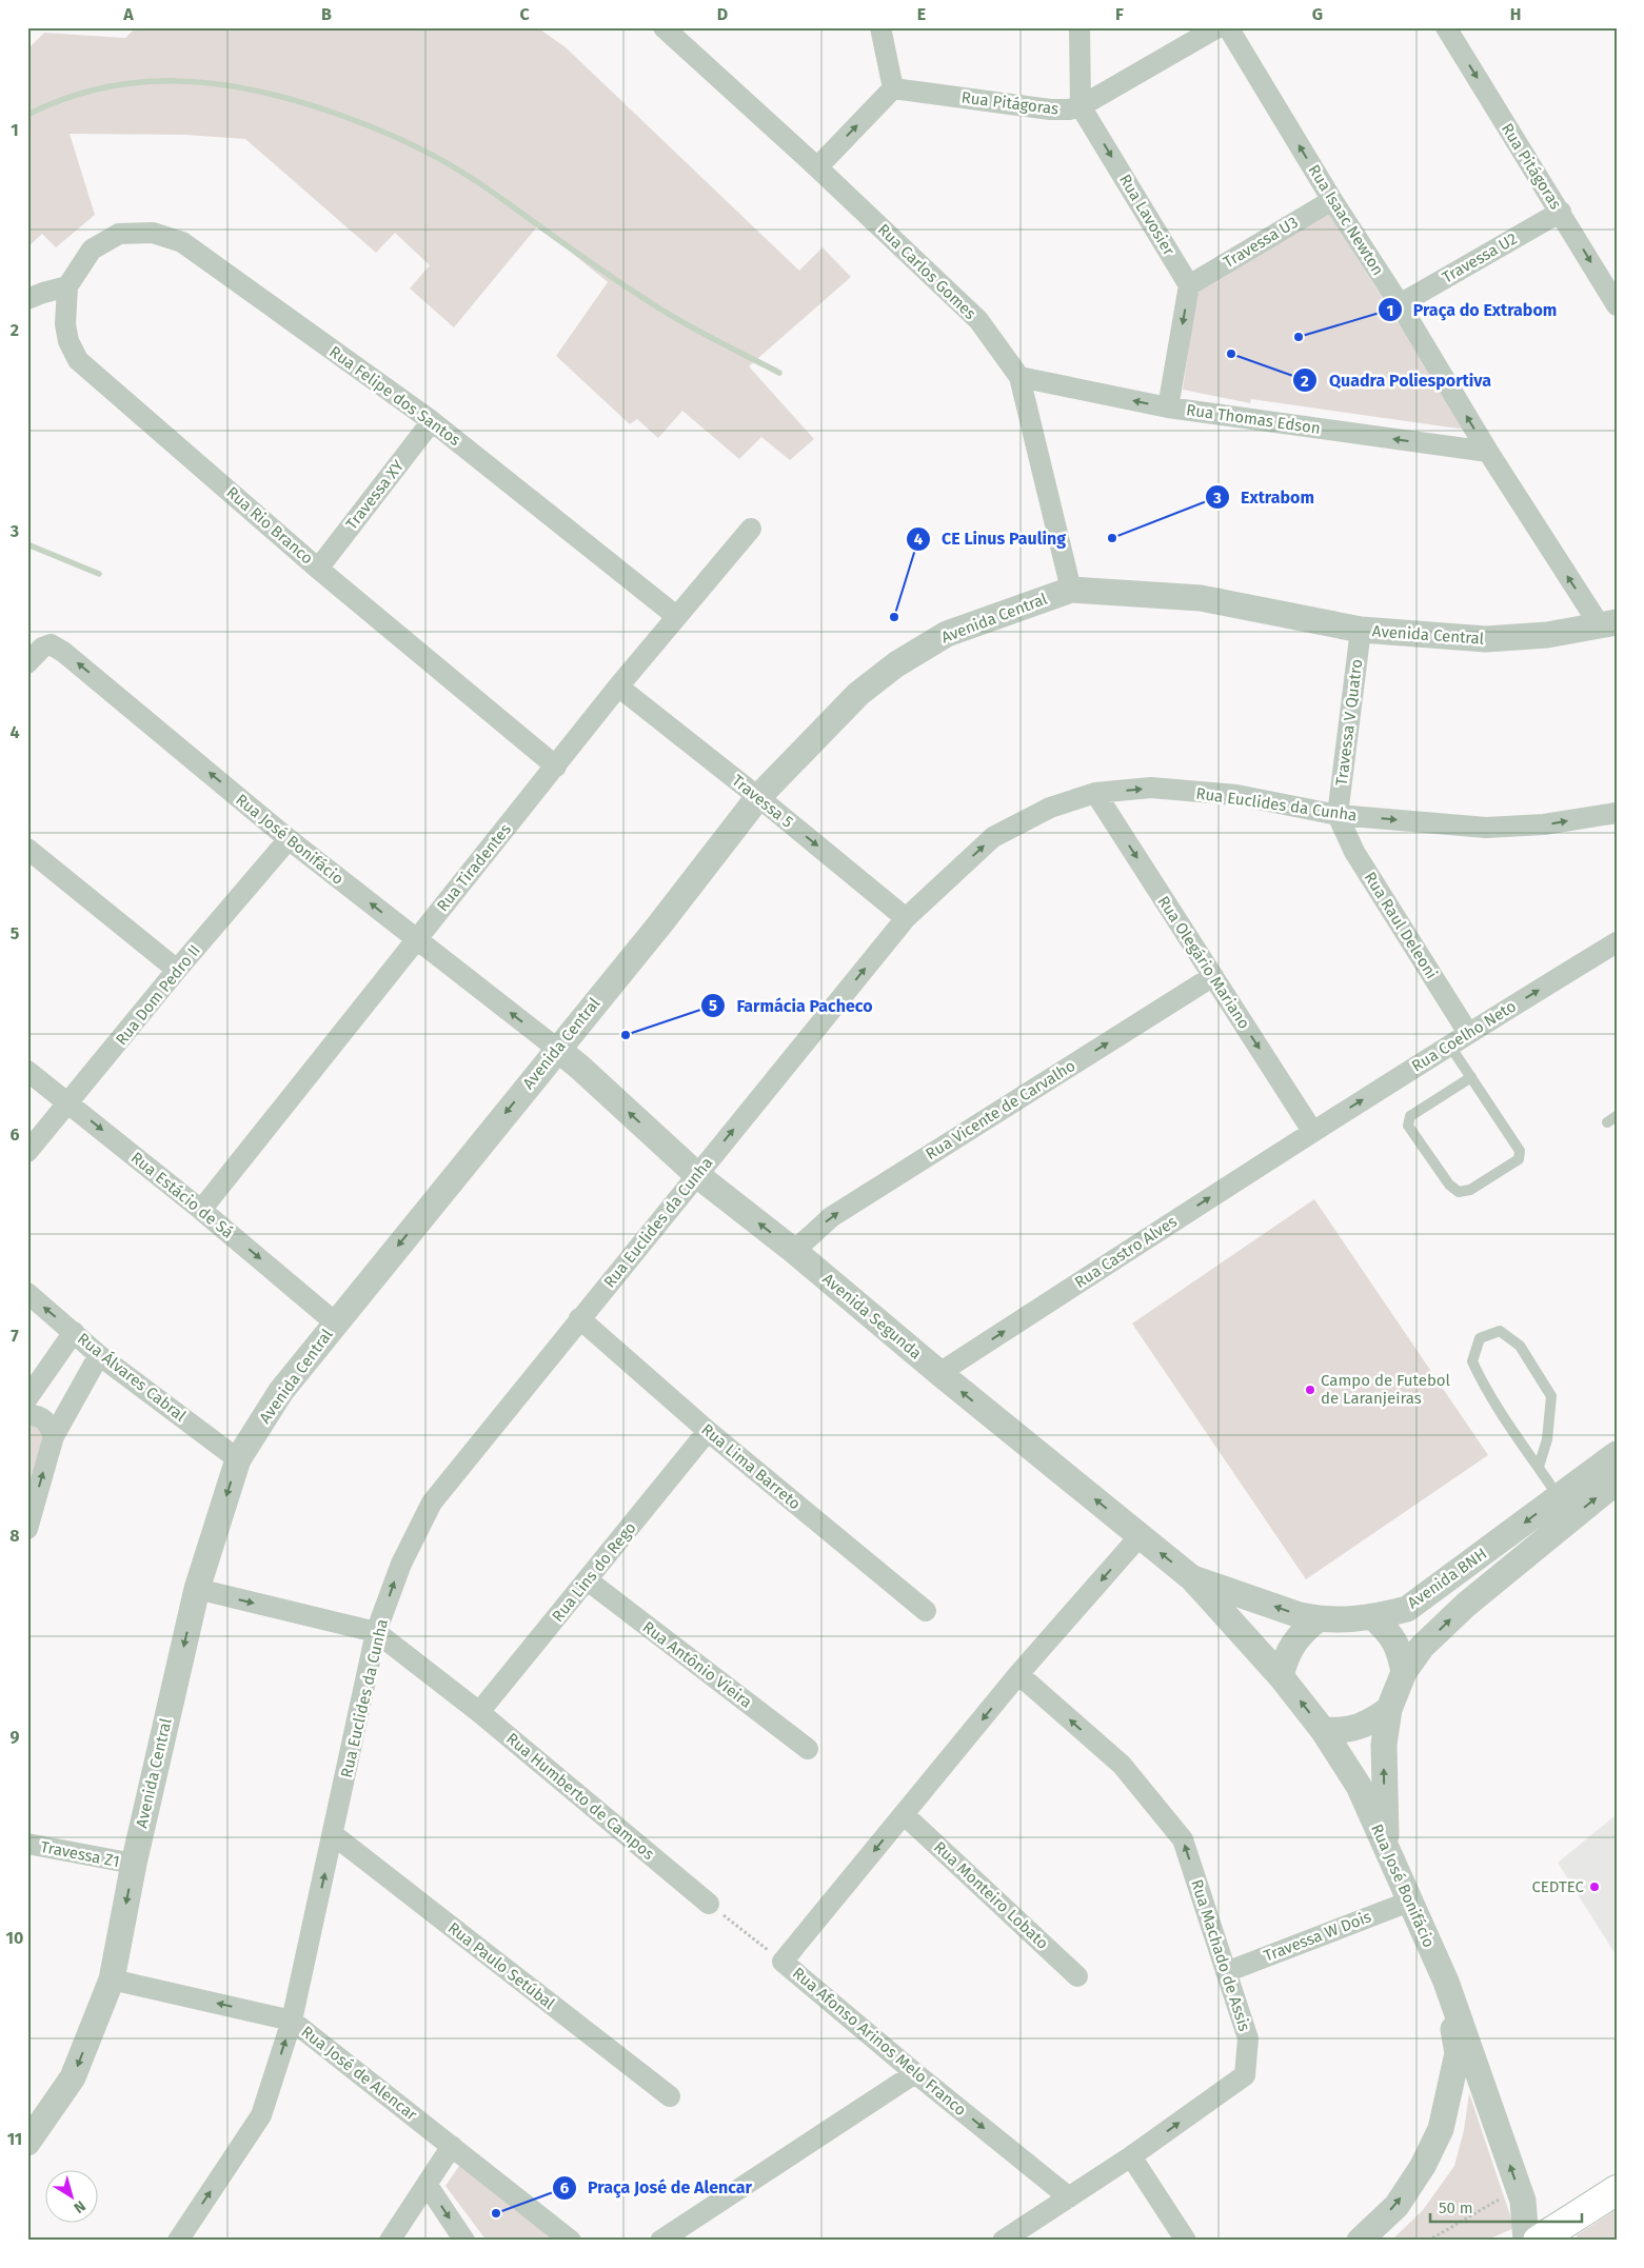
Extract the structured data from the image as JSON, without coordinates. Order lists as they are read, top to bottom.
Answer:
{
  "streets": {
    "street": [
      "Rua Pitágoras",
      "Rua Lavosier",
      "Rua Isaac Newton",
      "Travessa U3",
      "Travessa U2",
      "Rua Carlos Gomes",
      "Rua Felipe dos Santos",
      "Rua Thomas Edson",
      "Travessa XY",
      "Rua Rio Branco",
      "Avenida Central",
      "Travessa V Quatro",
      "Travessa 5",
      "Rua Euclides da Cunha",
      "Rua José Bonifácio",
      "Rua Tiradentes",
      "Rua Raul Deleoni",
      "Rua Olegário Mariano",
      "Rua Dom Pedro II",
      "Rua Coelho Neto",
      "Rua Vicente de Carvalho",
      "Rua Estácio de Sá",
      "Rua Castro Alves",
      "Avenida Segunda",
      "Rua Álvares Cabral",
      "Rua Lima Barreto",
      "Rua Lins do Rego",
      "Avenida BNH",
      "Rua Antônio Vieira",
      "Rua Humberto de Campos",
      "Travessa Z1",
      "Rua Monteiro Lobato",
      "Travessa W Dois",
      "Rua Machado de Assis",
      "Rua Paulo Setúbal",
      "Rua Afonso Arinos Melo Franco",
      "Rua José de Alencar"
    ]
  },
  "crossings": [
    ["Rua Pitágoras", "Rua Lavosier"],
    ["Rua Pitágoras", "Travessa U2"],
    ["Rua Lavosier", "Travessa U3"],
    ["Rua Isaac Newton", "Travessa U3"],
    ["Rua Isaac Newton", "Travessa U2"],
    ["Rua Isaac Newton", "Rua Thomas Edson"],
    ["Rua Isaac Newton", "Avenida Central"],
    ["Rua Carlos Gomes", "Rua Thomas Edson"],
    ["Rua Carlos Gomes", "Avenida Central"],
    ["Rua Felipe dos Santos", "Travessa XY"],
    ["Rua Felipe dos Santos", "Rua Rio Branco"],
    ["Rua Felipe dos Santos", "Rua Tiradentes"],
    ["Travessa XY", "Rua Rio Branco"],
    ["Rua Rio Branco", "Rua Tiradentes"],
    ["Avenida Central", "Travessa V Quatro"],
    ["Avenida Central", "Travessa 5"],
    ["Avenida Central", "Rua José Bonifácio"],
    ["Avenida Central", "Rua Estácio de Sá"],
    ["Avenida Central", "Avenida Segunda"],
    ["Avenida Central", "Rua Álvares Cabral"],
    ["Avenida Central", "Travessa Z1"],
    ["Avenida Central", "Rua José de Alencar"],
    ["Travessa V Quatro", "Rua Euclides da Cunha"],
    ["Travessa V Quatro", "Rua Raul Deleoni"],
    ["Travessa 5", "Rua Euclides da Cunha"],
    ["Travessa 5", "Rua Tiradentes"],
    ["Rua Euclides da Cunha", "Rua Raul Deleoni"],
    ["Rua Euclides da Cunha", "Rua Olegário Mariano"],
    ["Rua Euclides da Cunha", "Avenida Segunda"],
    ["Rua Euclides da Cunha", "Rua Lima Barreto"],
    ["Rua Euclides da Cunha", "Rua Humberto de Campos"],
    ["Rua Euclides da Cunha", "Rua Paulo Setúbal"],
    ["Rua Euclides da Cunha", "Rua José de Alencar"],
    ["Rua José Bonifácio", "Rua Tiradentes"],
    ["Rua José Bonifácio", "Rua Dom Pedro II"],
    ["Rua José Bonifácio", "Avenida Segunda"],
    ["Rua José Bonifácio", "Avenida BNH"],
    ["Rua José Bonifácio", "Travessa W Dois"],
    ["Rua Tiradentes", "Rua Estácio de Sá"],
    ["Rua Raul Deleoni", "Rua Coelho Neto"],
    ["Rua Olegário Mariano", "Rua Coelho Neto"],
    ["Rua Olegário Mariano", "Rua Vicente de Carvalho"],
    ["Rua Olegário Mariano", "Rua Castro Alves"],
    ["Rua Dom Pedro II", "Rua Estácio de Sá"],
    ["Rua Coelho Neto", "Rua Castro Alves"],
    ["Rua Vicente de Carvalho", "Avenida Segunda"],
    ["Rua Castro Alves", "Avenida Segunda"],
    ["Avenida Segunda", "Avenida BNH"],
    ["Avenida Segunda", "Rua Afonso Arinos Melo Franco"],
    ["Rua Lima Barreto", "Rua Lins do Rego"],
    ["Rua Lins do Rego", "Rua Antônio Vieira"],
    ["Rua Lins do Rego", "Rua Humberto de Campos"],
    ["Rua Monteiro Lobato", "Rua Afonso Arinos Melo Franco"],
    ["Travessa W Dois", "Rua Machado de Assis"],
    ["Rua Machado de Assis", "Rua Afonso Arinos Melo Franco"]
  ],
  "one_way": [
    "Rua Pitágoras",
    "Rua Lavosier",
    "Rua Isaac Newton",
    "Rua Thomas Edson",
    "Avenida Central",
    "Travessa 5",
    "Rua Euclides da Cunha",
    "Rua José Bonifácio",
    "Rua Olegário Mariano",
    "Rua Coelho Neto",
    "Rua Vicente de Carvalho",
    "Rua Estácio de Sá",
    "Rua Castro Alves",
    "Avenida Segunda"
  ],
  "places": [
    "Praça do Extrabom",
    "Quadra Poliesportiva",
    "Extrabom",
    "CE Linus Pauling",
    "Farmácia Pacheco",
    "Campo de Futebol de Laranjeiras",
    "CEDTEC",
    "Praça José de Alencar"
  ],
  "scale_bar": "50 m",
  "north": "bottom right",
  "grid": {
    "columns": [
      "A",
      "B",
      "C",
      "D",
      "E",
      "F",
      "G",
      "H"
    ],
    "rows": [
      "1",
      "2",
      "3",
      "4",
      "5",
      "6",
      "7",
      "8",
      "9",
      "10",
      "11"
    ]
  }
}
